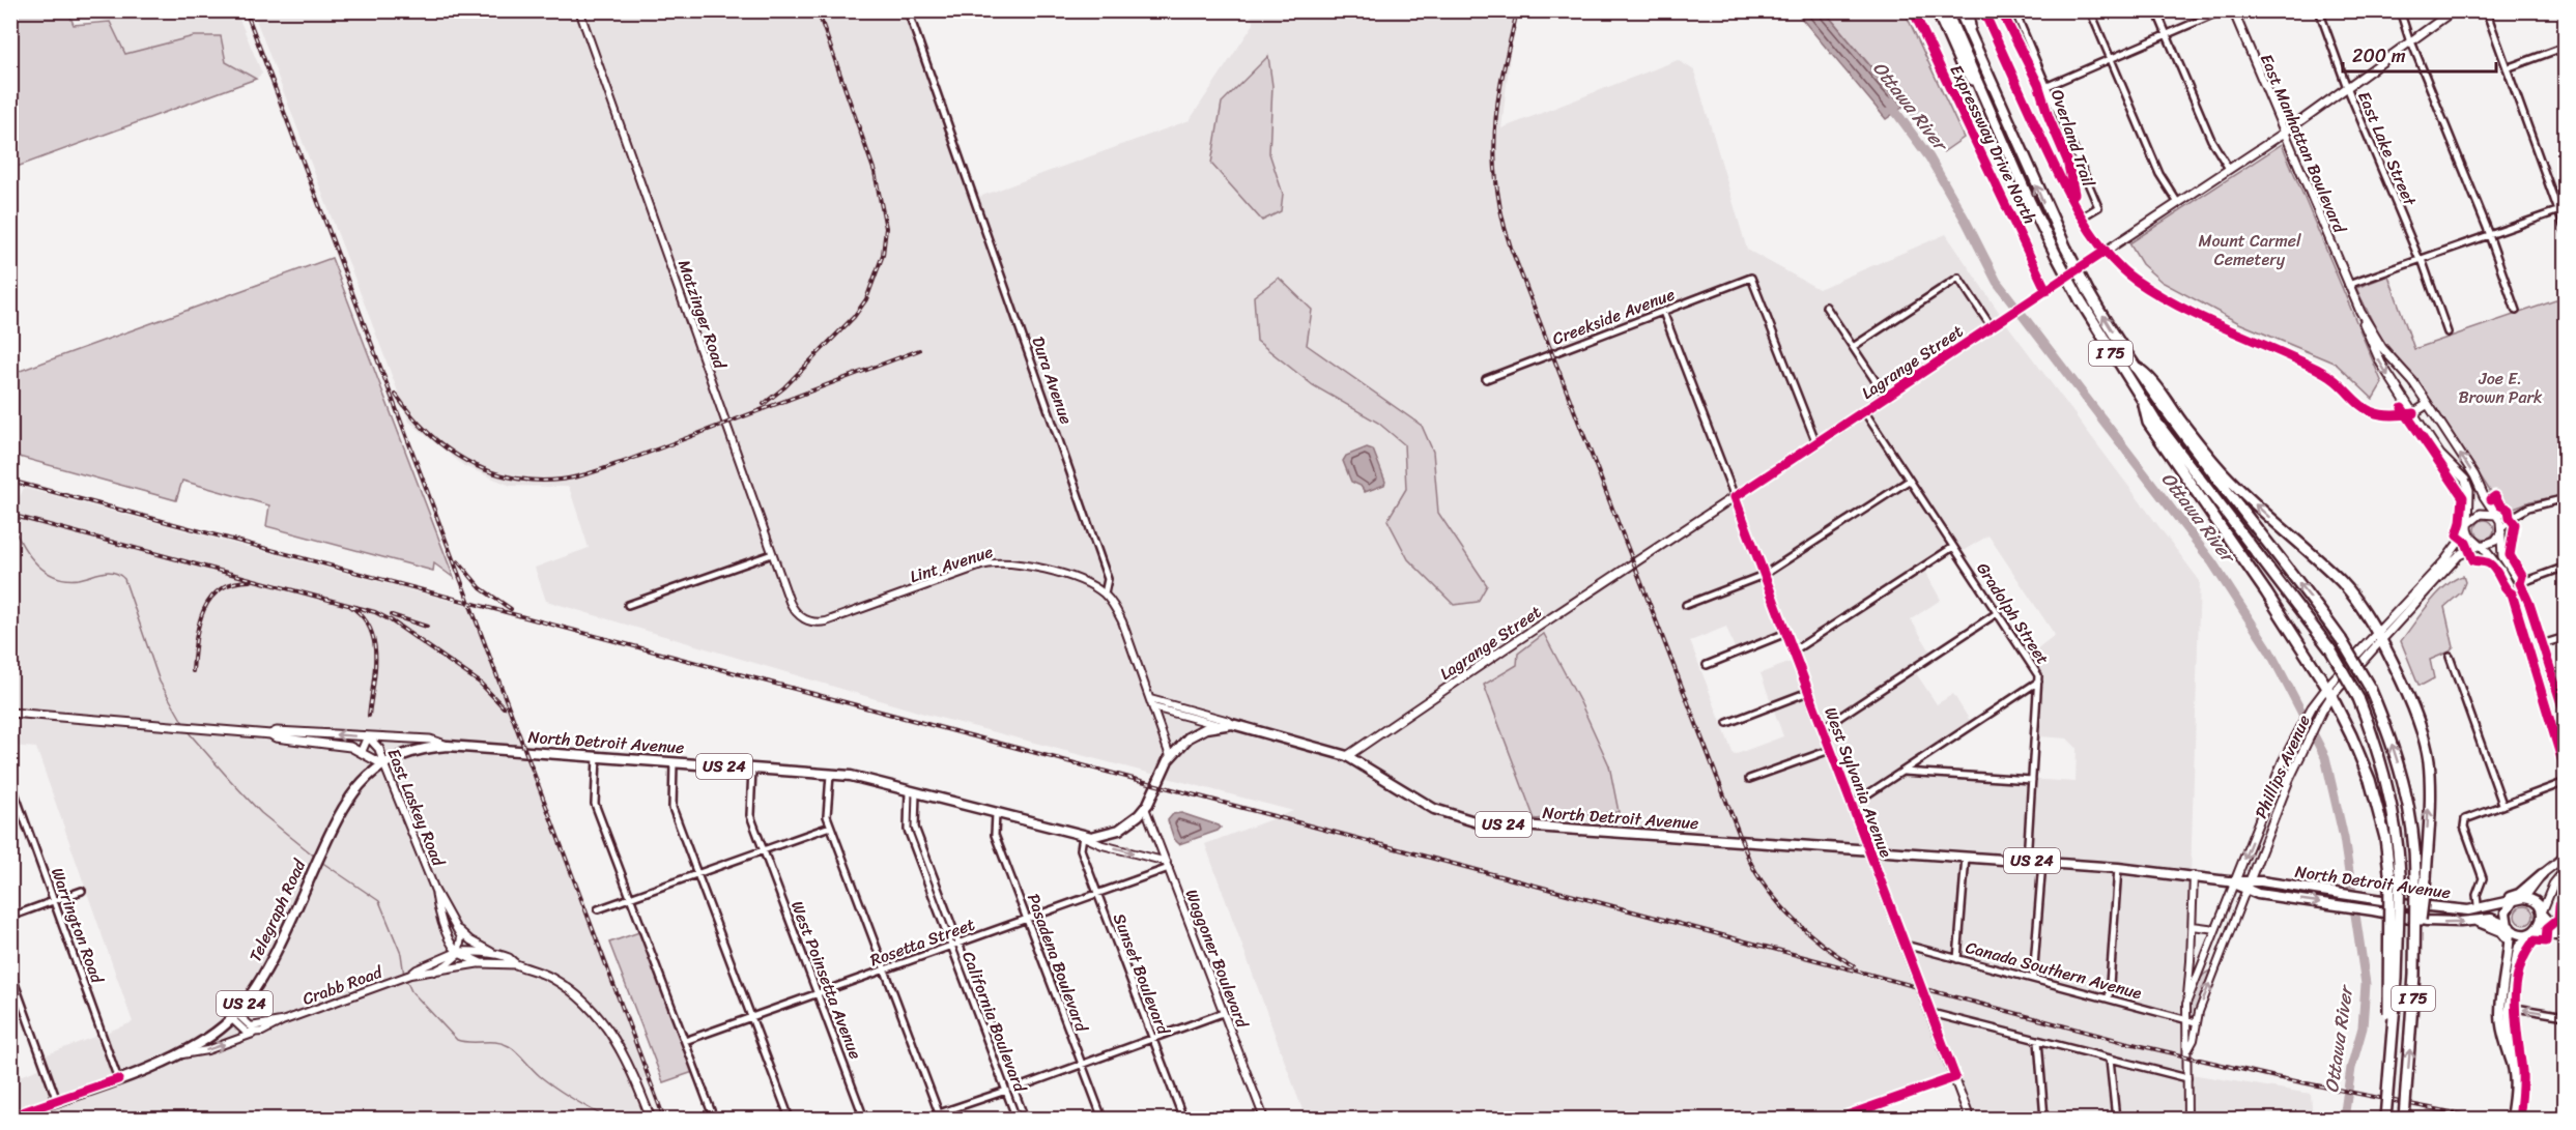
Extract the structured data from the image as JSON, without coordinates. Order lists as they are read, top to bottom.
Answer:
{
  "streets": {
    "highway": ["I 75"],
    "main road": [
      "East Manhattan Boulevard",
      "Lagrange Street",
      "North Detroit Avenue",
      "US 24",
      "Phillips Avenue",
      "West Sylvania Avenue",
      "East Laskey Road",
      "Telegraph Road"
    ],
    "street": [
      "Expressway Drive North",
      "East Lake Street",
      "Matzinger Road",
      "Creekside Avenue",
      "Dura Avenue",
      "Lint Avenue",
      "Gradolph Street",
      "Warrington Road",
      "Rosetta Street",
      "Waggoner Boulevard",
      "Pasadena Boulevard",
      "Canada Southern Avenue",
      "Sunset Boulevard",
      "West Poinsetta Avenue",
      "Crabb Road",
      "California Boulevard"
    ],
    "cycle path": ["Overland Trail"]
  },
  "crossings": [
    ["East Manhattan Boulevard", "Lagrange Street"],
    ["Expressway Drive North", "Lagrange Street"],
    ["East Lake Street", "Lagrange Street"],
    ["Matzinger Road", "Lint Avenue"],
    ["Creekside Avenue", "Lagrange Street"],
    ["Lagrange Street", "Gradolph Street"],
    ["Lagrange Street", "North Detroit Avenue"],
    ["Lagrange Street", "West Sylvania Avenue"],
    ["Dura Avenue", "Lint Avenue"],
    ["Dura Avenue", "North Detroit Avenue"],
    ["Gradolph Street", "North Detroit Avenue"],
    ["North Detroit Avenue", "US 24"],
    ["North Detroit Avenue", "Phillips Avenue"],
    ["North Detroit Avenue", "West Sylvania Avenue"],
    ["North Detroit Avenue", "East Laskey Road"],
    ["North Detroit Avenue", "Telegraph Road"],
    ["North Detroit Avenue", "Rosetta Street"],
    ["North Detroit Avenue", "Waggoner Boulevard"],
    ["North Detroit Avenue", "Pasadena Boulevard"],
    ["North Detroit Avenue", "Sunset Boulevard"],
    ["North Detroit Avenue", "West Poinsetta Avenue"],
    ["North Detroit Avenue", "California Boulevard"],
    ["Phillips Avenue", "Canada Southern Avenue"],
    ["West Sylvania Avenue", "Canada Southern Avenue"],
    ["East Laskey Road", "Telegraph Road"],
    ["East Laskey Road", "Crabb Road"],
    ["Telegraph Road", "Warrington Road"],
    ["Telegraph Road", "Crabb Road"],
    ["Rosetta Street", "Waggoner Boulevard"],
    ["Rosetta Street", "Pasadena Boulevard"],
    ["Rosetta Street", "Sunset Boulevard"],
    ["Rosetta Street", "West Poinsetta Avenue"],
    ["Rosetta Street", "California Boulevard"]
  ],
  "water": ["Ottawa River"],
  "parks": ["Mount Carmel Cemetery", "Joe E. Brown Park"],
  "scale_bar": "200 m"
}
